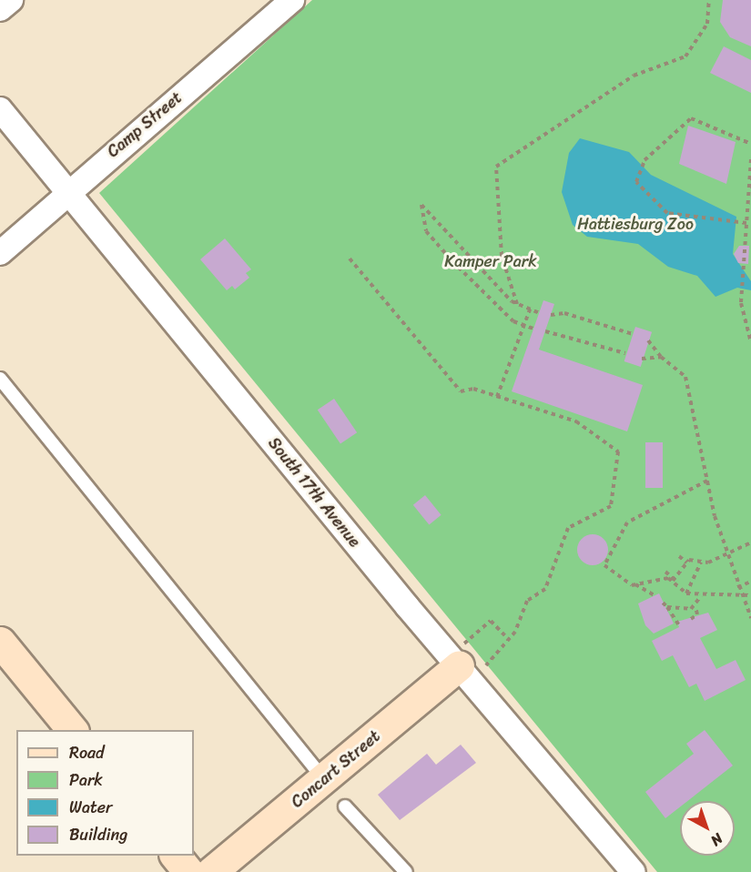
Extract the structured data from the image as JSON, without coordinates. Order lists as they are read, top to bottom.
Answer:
{
  "streets": {
    "street": ["Camp Street", "South 17th Avenue", "Concart Street"]
  },
  "crossings": [
    ["Camp Street", "South 17th Avenue"],
    ["South 17th Avenue", "Concart Street"]
  ],
  "parks": ["Hattiesburg Zoo", "Kamper Park"],
  "legend": [
    "Road",
    "Park",
    "Water",
    "Building"
  ],
  "north": "bottom right"
}
